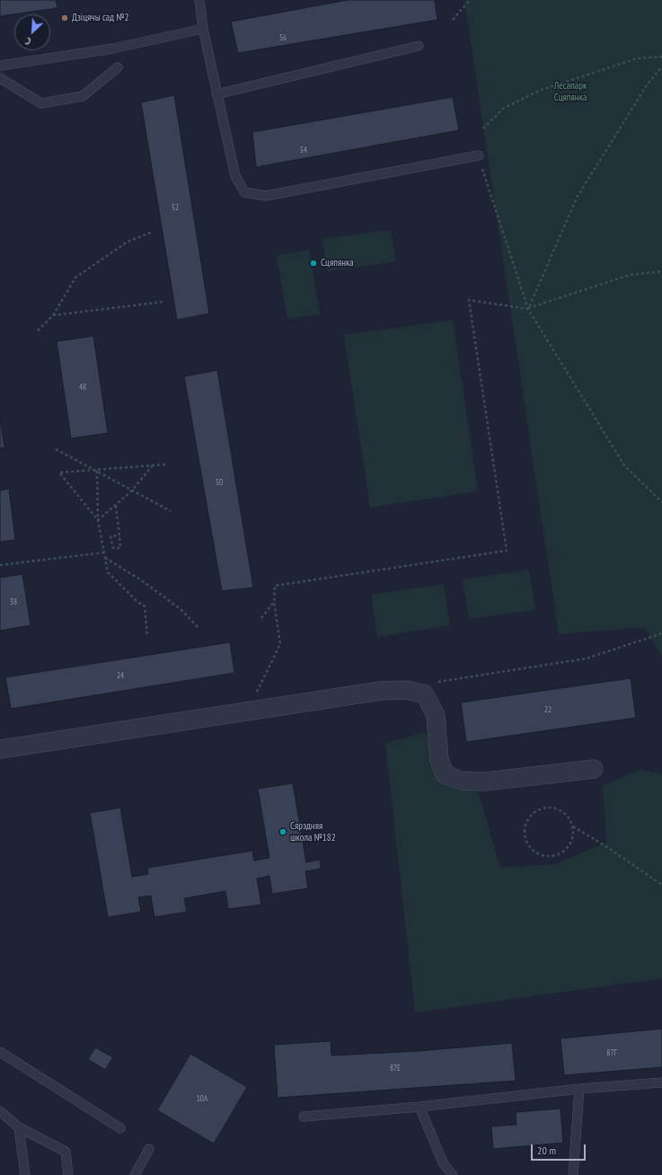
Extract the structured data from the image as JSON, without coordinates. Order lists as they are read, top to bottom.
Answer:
{
  "parks": ["Лесапарк Сцяпянка"],
  "places": ["Дзіцячы сад №2", "Сцяпянка", "Сярэдняя школа №182"],
  "house_numbers": [
    "56",
    "54",
    "52",
    "48",
    "50",
    "38",
    "24",
    "22",
    "87Г",
    "87Е",
    "10А"
  ],
  "scale_bar": "20 m",
  "north": "bottom left"
}
